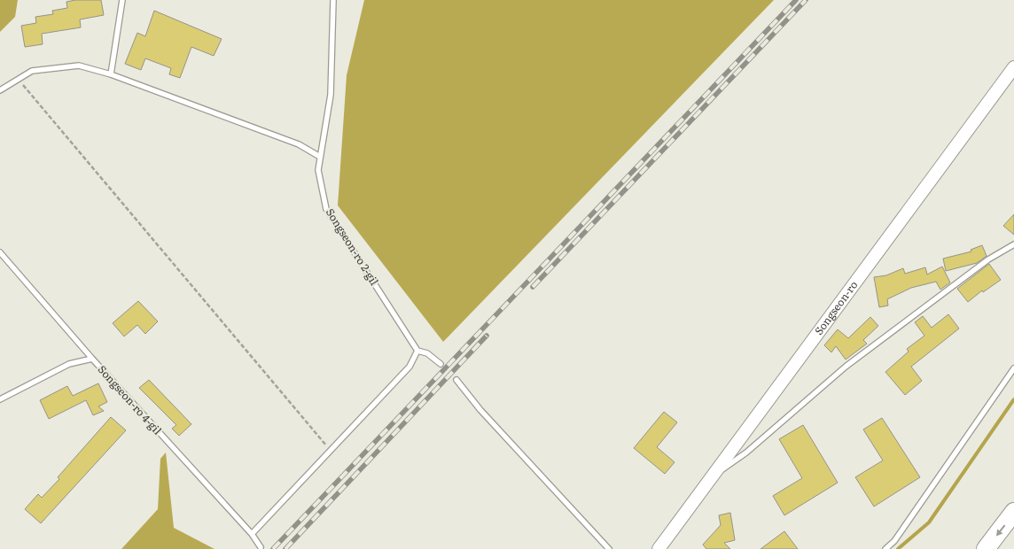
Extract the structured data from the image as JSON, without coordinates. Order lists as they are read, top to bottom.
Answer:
{
  "streets": {
    "street": ["Songseon-ro"],
    "lane": ["Songseon-ro 2-gil", "Songseon-ro 4-gil"]
  }
}
